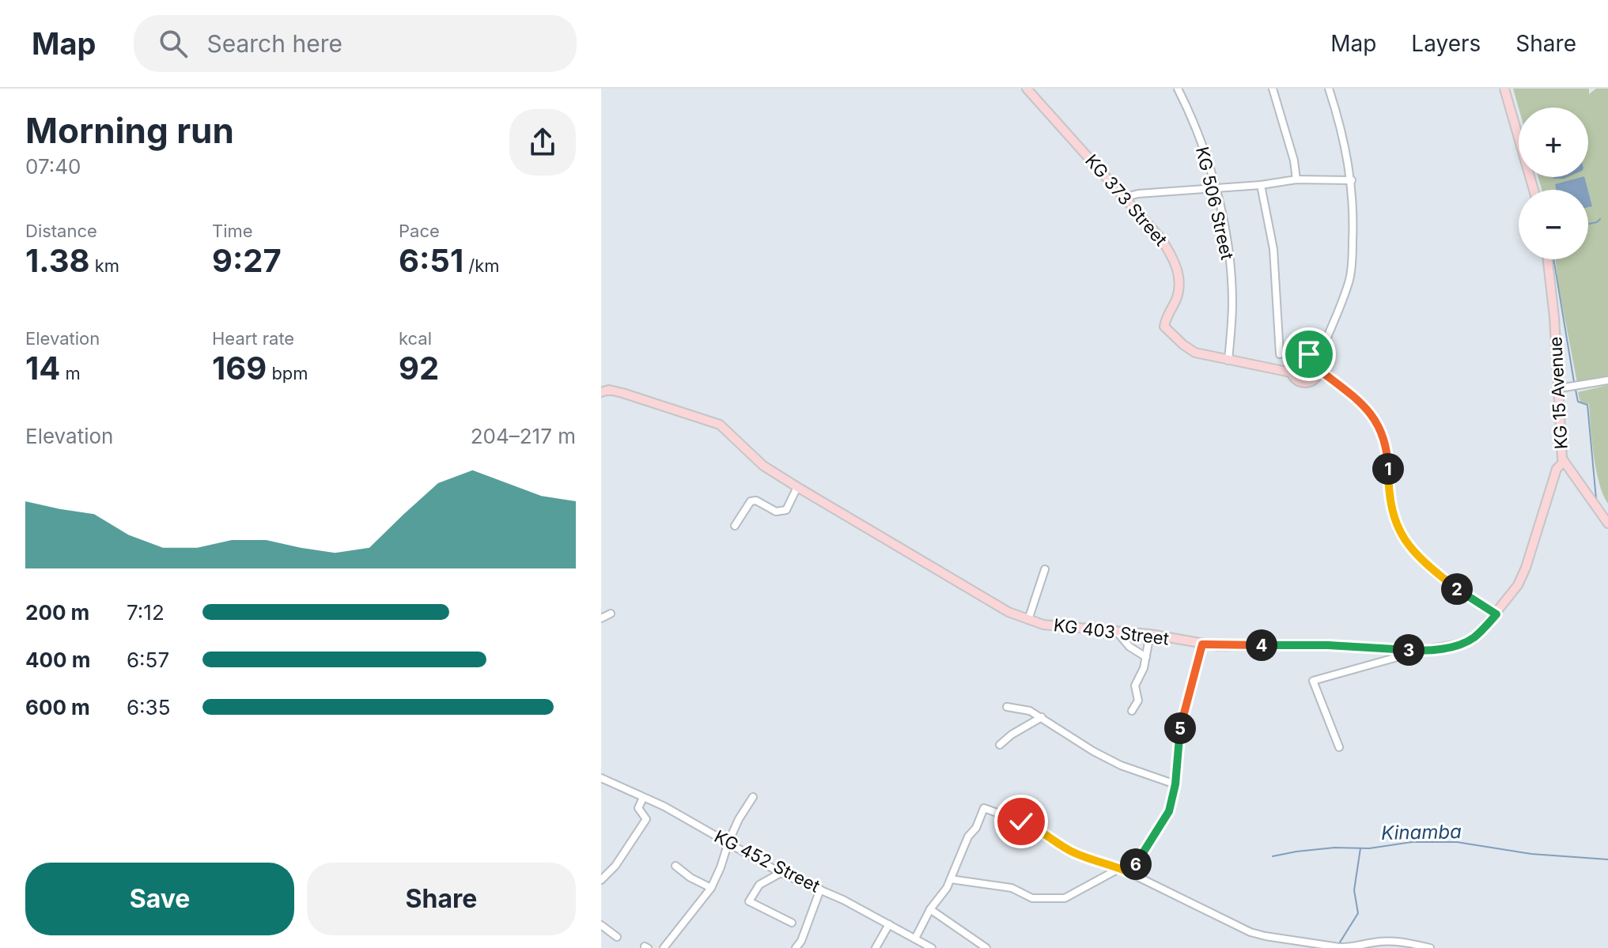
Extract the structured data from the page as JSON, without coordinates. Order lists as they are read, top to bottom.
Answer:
{
  "streets": {
    "main road": ["KG 373 Street", "KG 15 Avenue", "KG 403 Street"],
    "street": ["KG 506 Street", "KG 452 Street"]
  },
  "crossings": [
    ["KG 373 Street", "KG 506 Street"],
    ["KG 15 Avenue", "KG 403 Street"]
  ],
  "water": ["Kinamba"],
  "page": {
    "header": "Map",
    "search": "Search here",
    "nav": ["Map", "Layers", "Share"],
    "heading": ["Morning run", "07:40"],
    "map_buttons": ["+", "−"],
    "stats": [
      ["Distance", "1.38 km"],
      ["Time", "9:27"],
      ["Pace", "6:51 /km"],
      ["Elevation", "14 m"],
      ["Heart rate", "169 bpm"],
      ["kcal", "92"]
    ],
    "chart": ["Elevation", "204–217 m"],
    "pins": [
      "1",
      "2",
      "4",
      "3",
      "5",
      "6"
    ],
    "list": [
      {
        "name": "200 m",
        "note": "7:12"
      },
      {
        "name": "400 m",
        "note": "6:57"
      },
      {
        "name": "600 m",
        "note": "6:35"
      }
    ],
    "buttons": ["Save", "Share"]
  }
}
